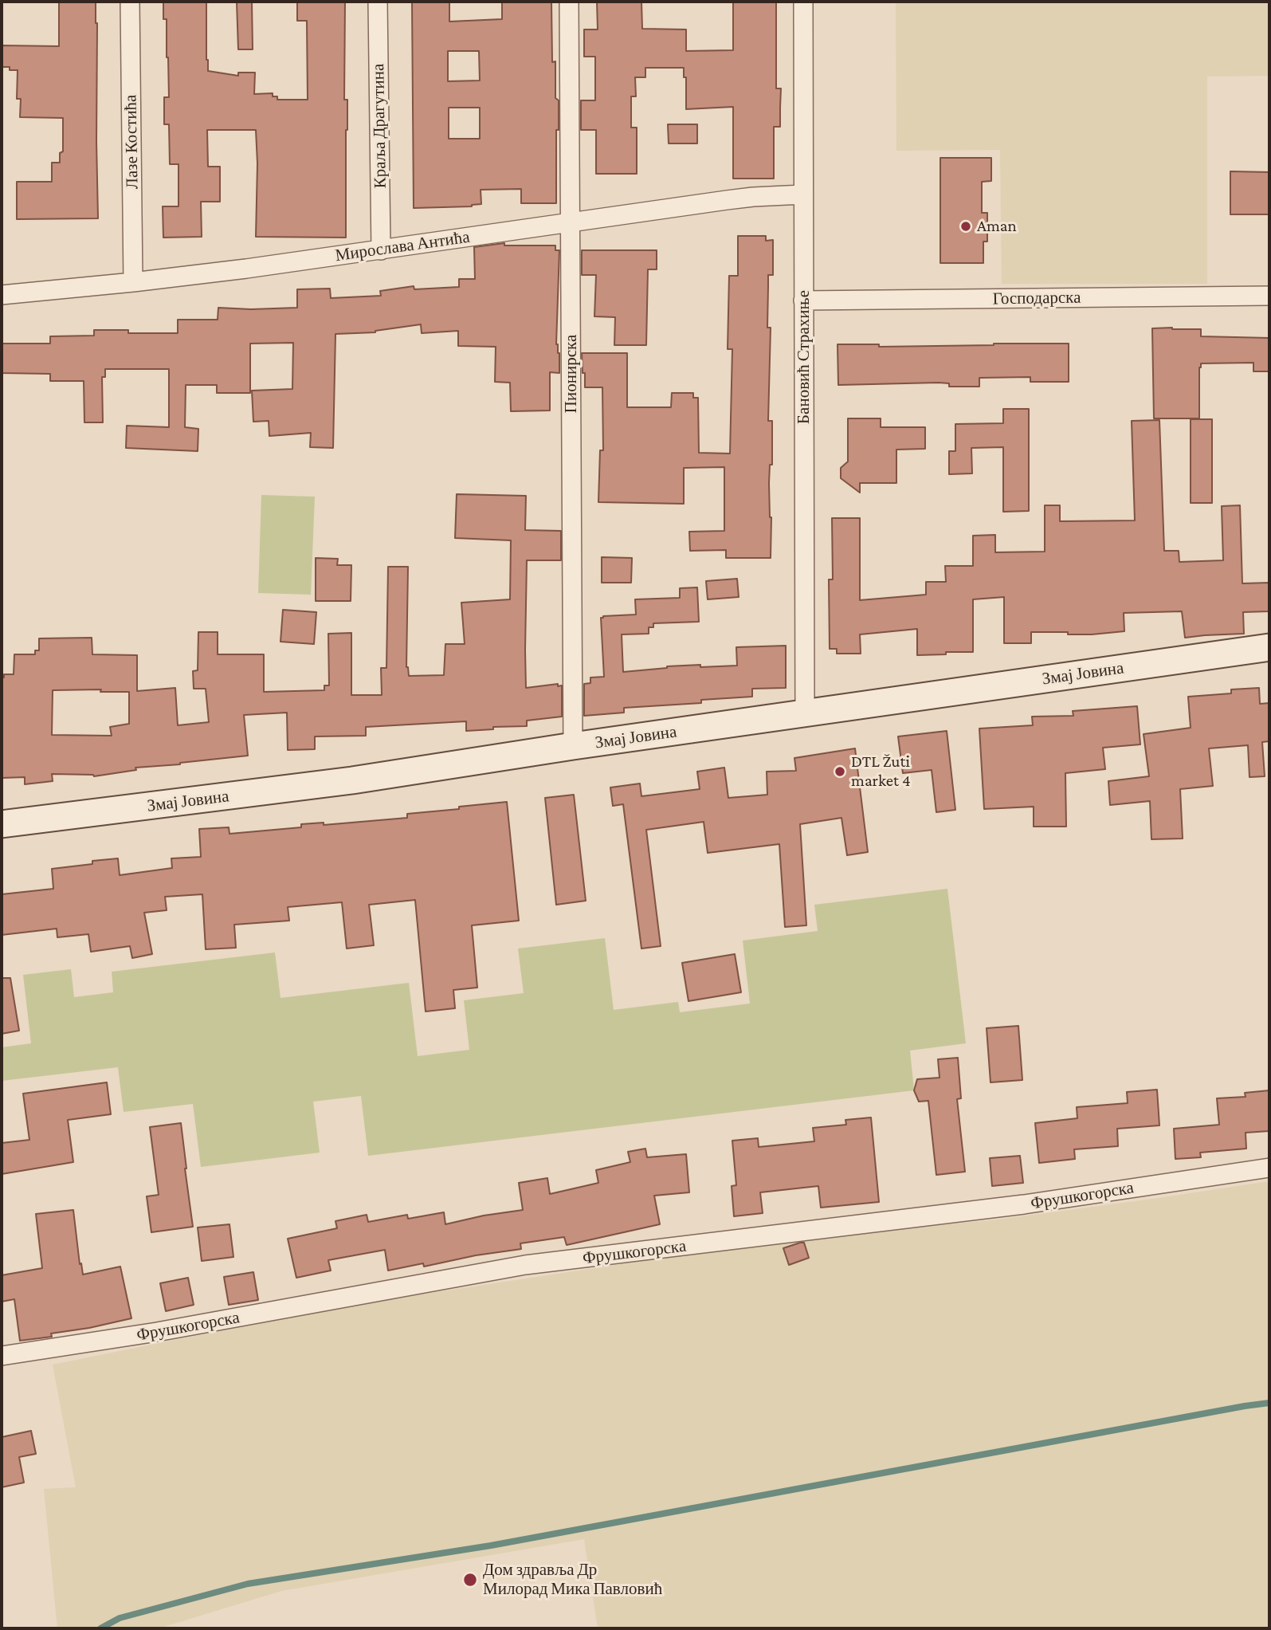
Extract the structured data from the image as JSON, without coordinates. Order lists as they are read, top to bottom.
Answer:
{
  "streets": {
    "street": [
      "Краља Драгутина",
      "Лазе Костића",
      "Мирослава Антића",
      "Господарска",
      "Бановић Страхиње",
      "Пионирска",
      "Змај Јовина",
      "Фрушкогорска"
    ]
  },
  "crossings": [
    ["Краља Драгутина", "Мирослава Антића"],
    ["Лазе Костића", "Мирослава Антића"],
    ["Мирослава Антића", "Бановић Страхиње"],
    ["Мирослава Антића", "Пионирска"],
    ["Господарска", "Бановић Страхиње"],
    ["Бановић Страхиње", "Змај Јовина"],
    ["Пионирска", "Змај Јовина"]
  ],
  "places": ["Aman", "DTL Žuti market 4", "Дом здравља Др Милорад Мика Павловић"]
}
